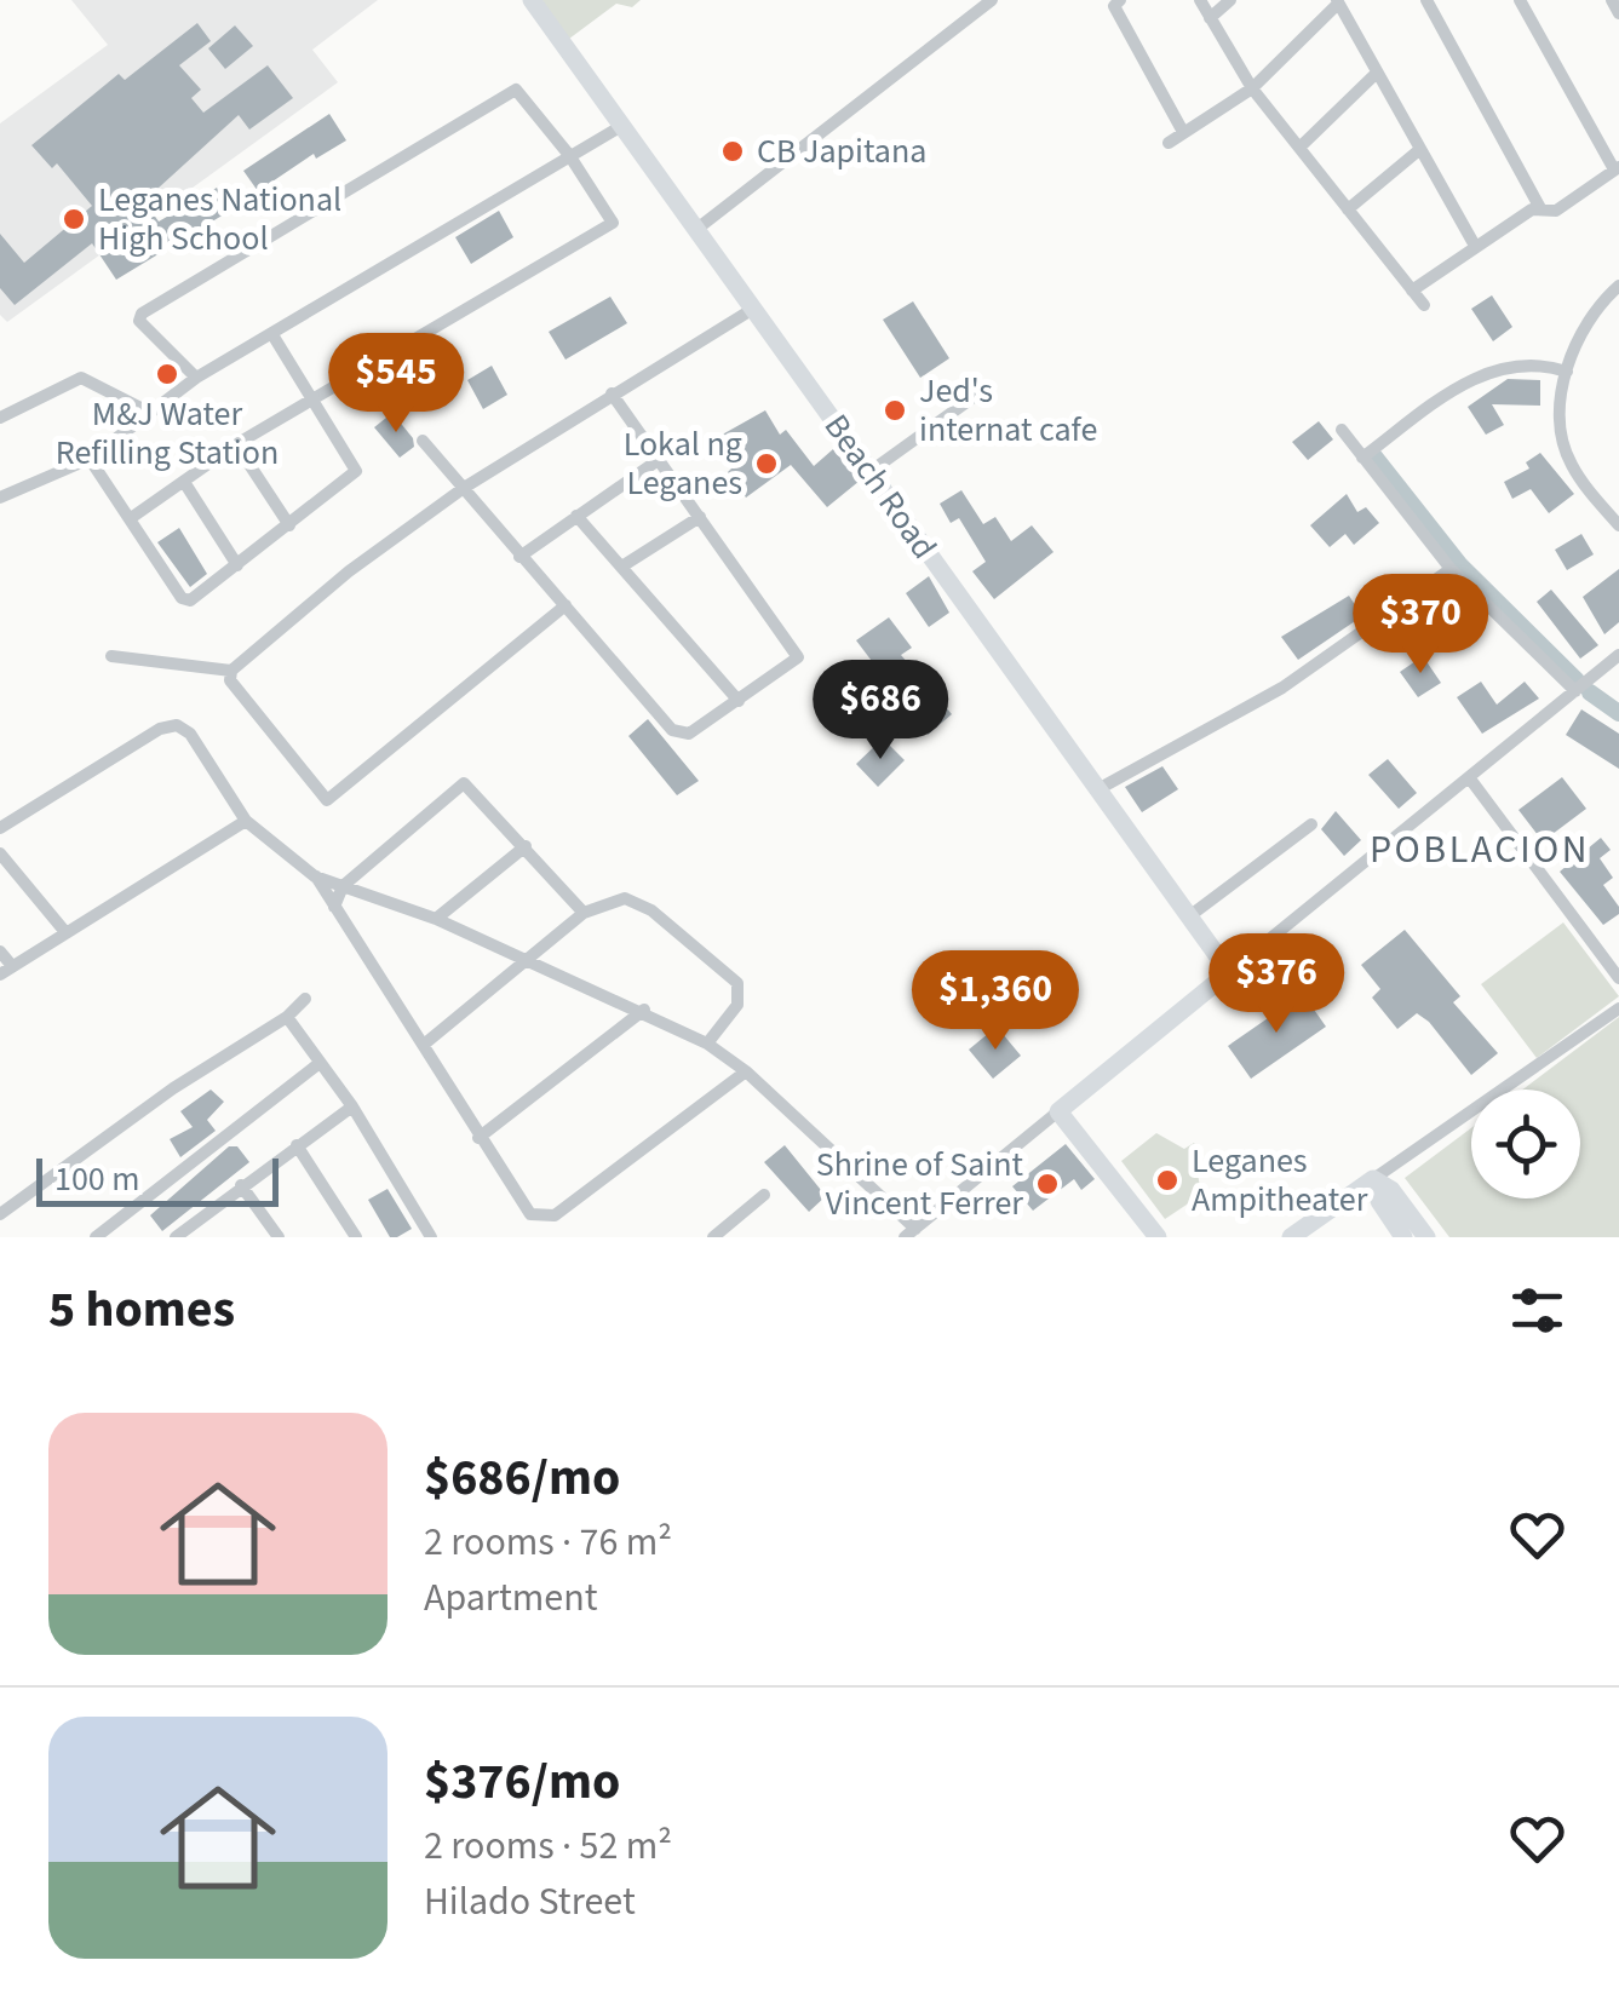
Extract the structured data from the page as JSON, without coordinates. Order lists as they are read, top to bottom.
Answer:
{
  "streets": {
    "main road": ["Beach Road"]
  },
  "districts": ["POBLACION"],
  "places": [
    "CB Japitana",
    "Leganes National High School",
    "M&J Water Refilling Station",
    "Jed's internat cafe",
    "Lokal ng Leganes",
    "Leganes Ampitheater",
    "Shrine of Saint Vincent Ferrer"
  ],
  "scale_bar": "100 m",
  "page": {
    "price": [
      "$545",
      "$370",
      "$686",
      "$376",
      "$1,360"
    ],
    "scale": "100 m",
    "heading": "5 homes",
    "list": [
      {
        "name": "$686/mo",
        "note": "2 rooms · 76 m² · Apartment"
      },
      {
        "name": "$376/mo",
        "note": "2 rooms · 52 m² · Hilado Street"
      }
    ]
  }
}
